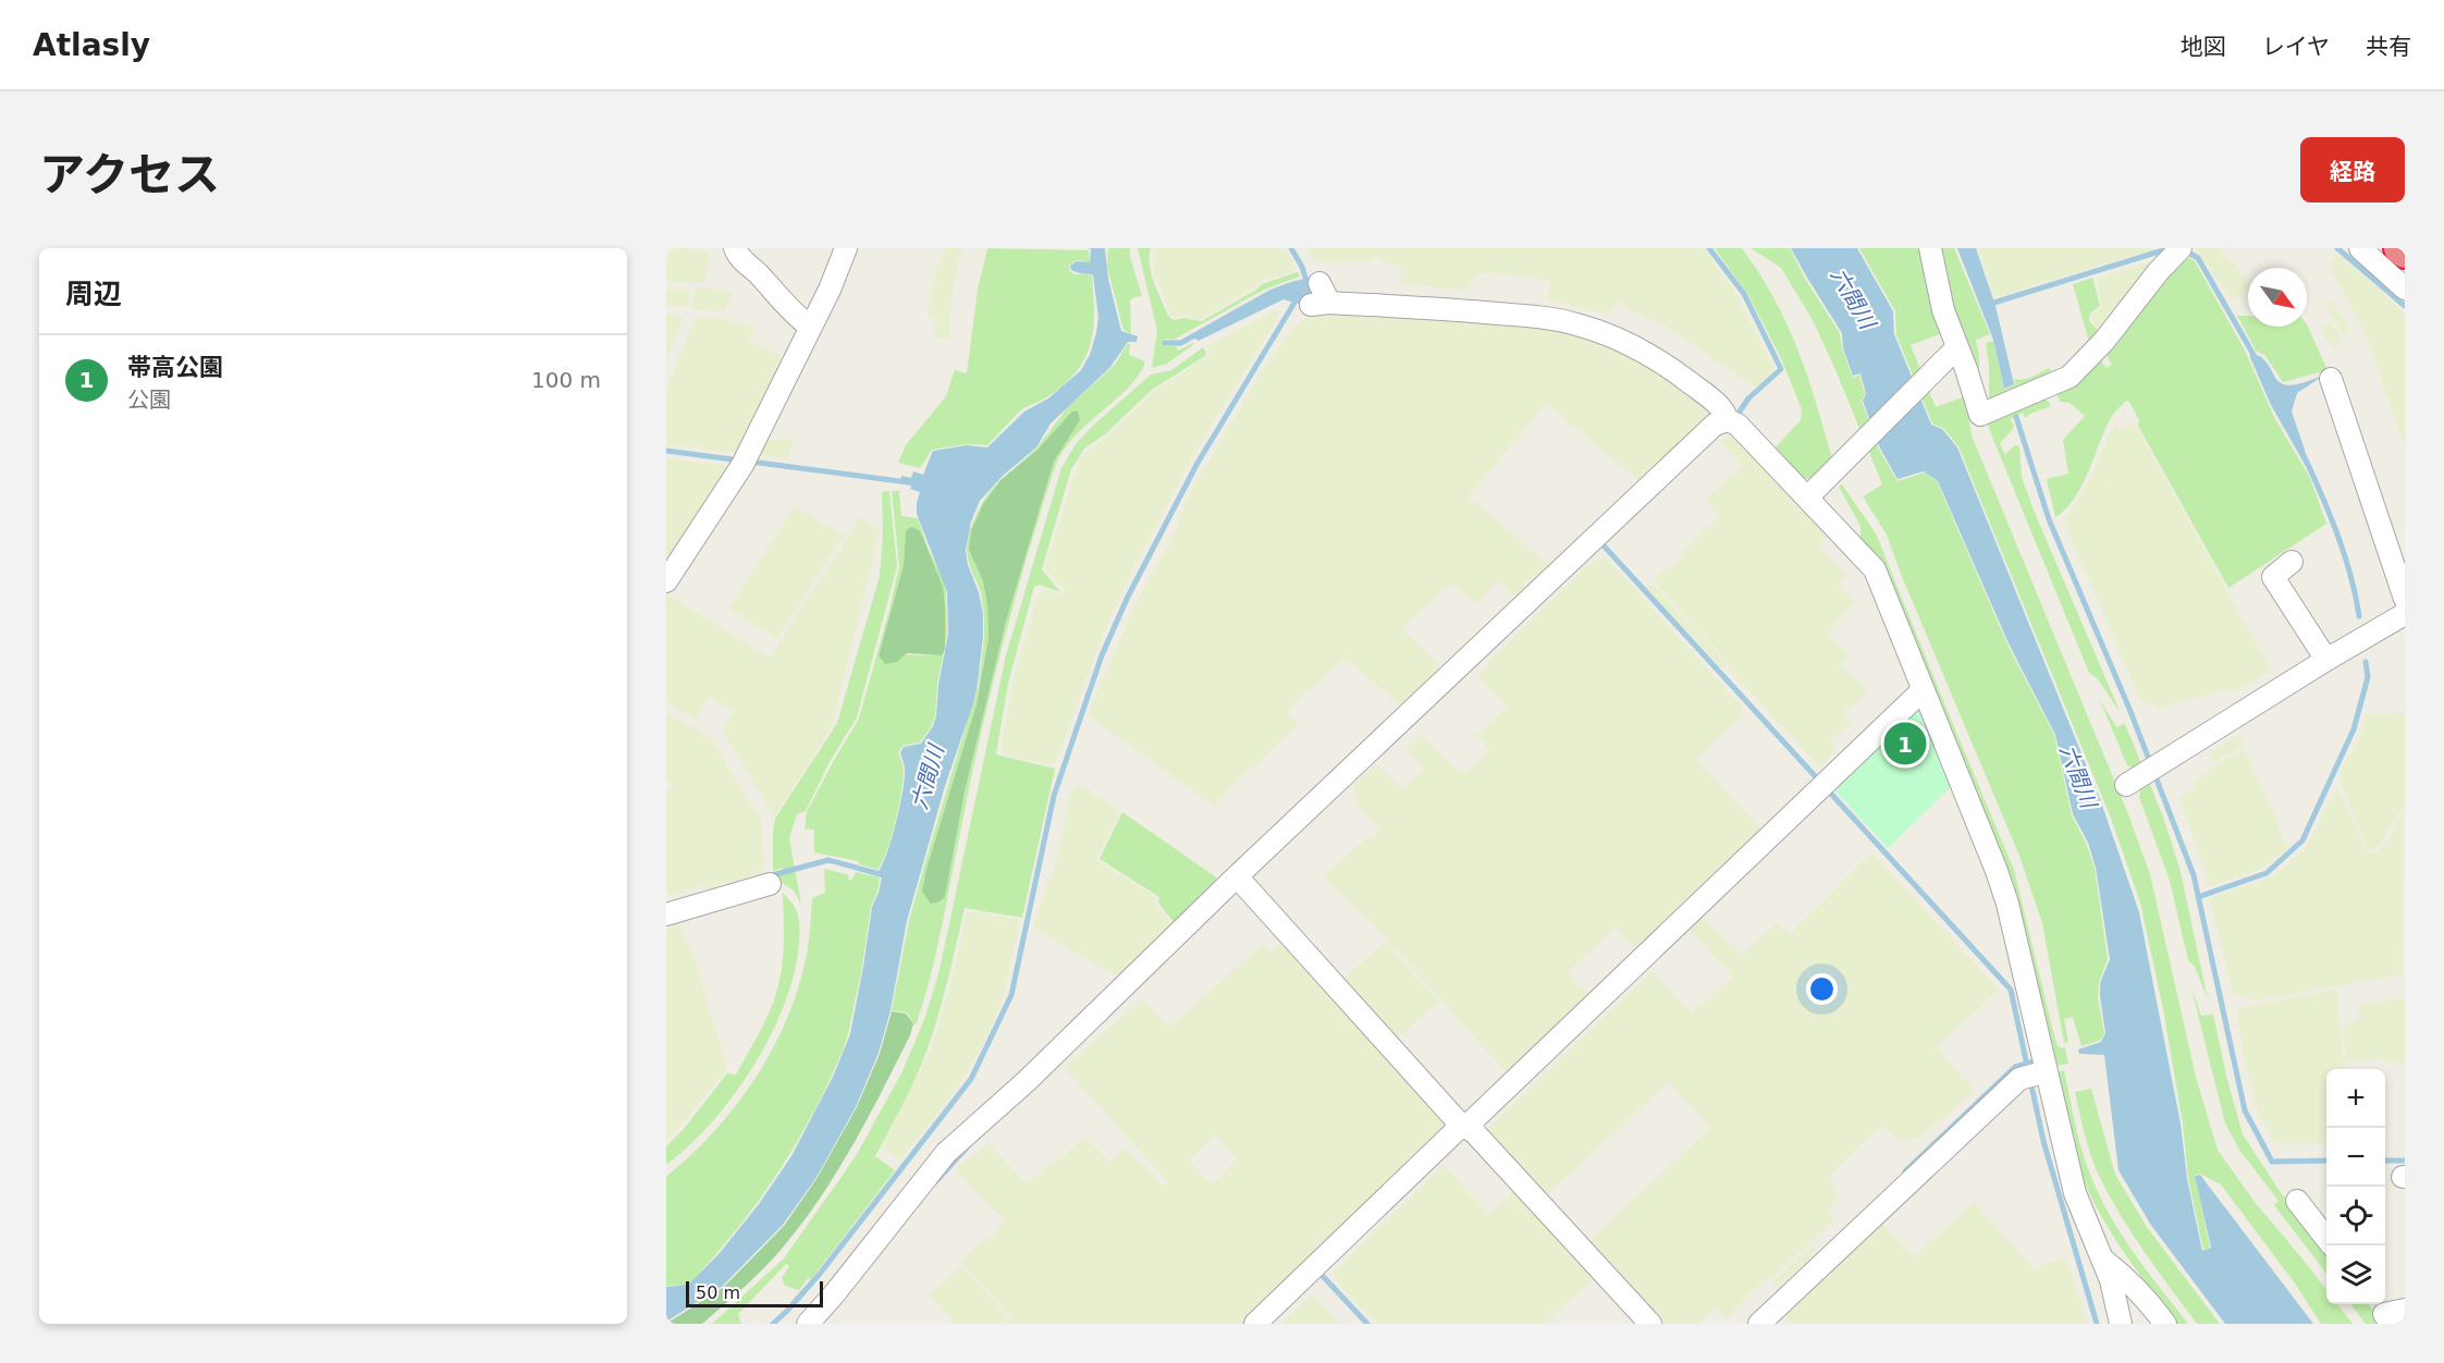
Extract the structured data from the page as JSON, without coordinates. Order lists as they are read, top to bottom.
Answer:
{
  "water": ["六間川"],
  "scale_bar": "50 m",
  "north": "bottom right",
  "page": {
    "header": "Atlasly",
    "nav": ["地図", "レイヤ", "共有"],
    "title": "アクセス",
    "buttons": "経路",
    "heading": "周辺",
    "list": [
      {
        "mark": "1",
        "name": "帯高公園",
        "note": "公園",
        "value": "100 m"
      }
    ],
    "pins": "1",
    "map_buttons": ["+", "−"],
    "scale": "50 m"
  }
}
